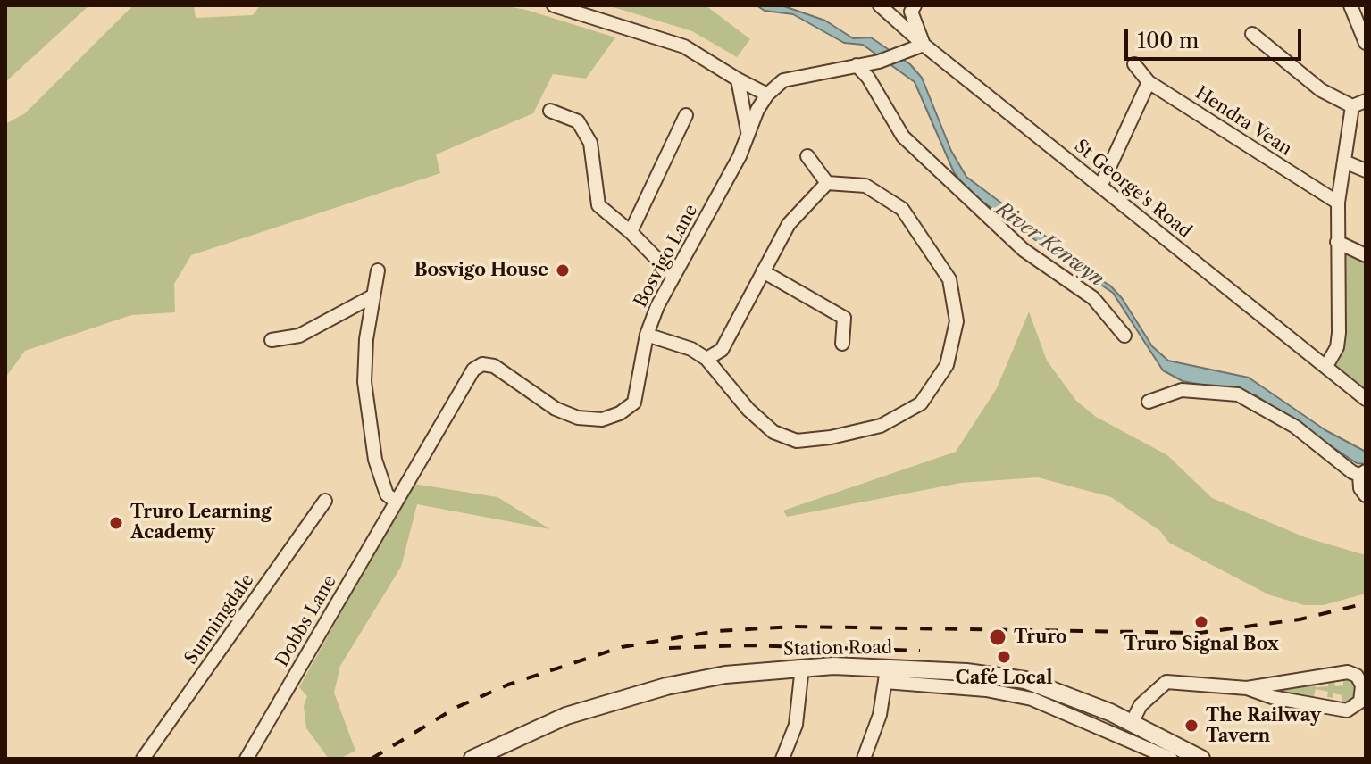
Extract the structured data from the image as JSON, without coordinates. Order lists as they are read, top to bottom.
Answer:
{
  "streets": {
    "street": [
      "Hendra Vean",
      "St George's Road",
      "Bosvigo Lane",
      "Sunningdale",
      "Dobbs Lane",
      "Station Road"
    ]
  },
  "crossings": [
    ["Bosvigo Lane", "Dobbs Lane"]
  ],
  "water": ["River Kenwyn"],
  "places": [
    "Bosvigo House",
    "Truro Learning Academy",
    "Truro Signal Box",
    "Truro",
    "Café Local",
    "The Railway Tavern"
  ],
  "scale_bar": "100 m"
}
